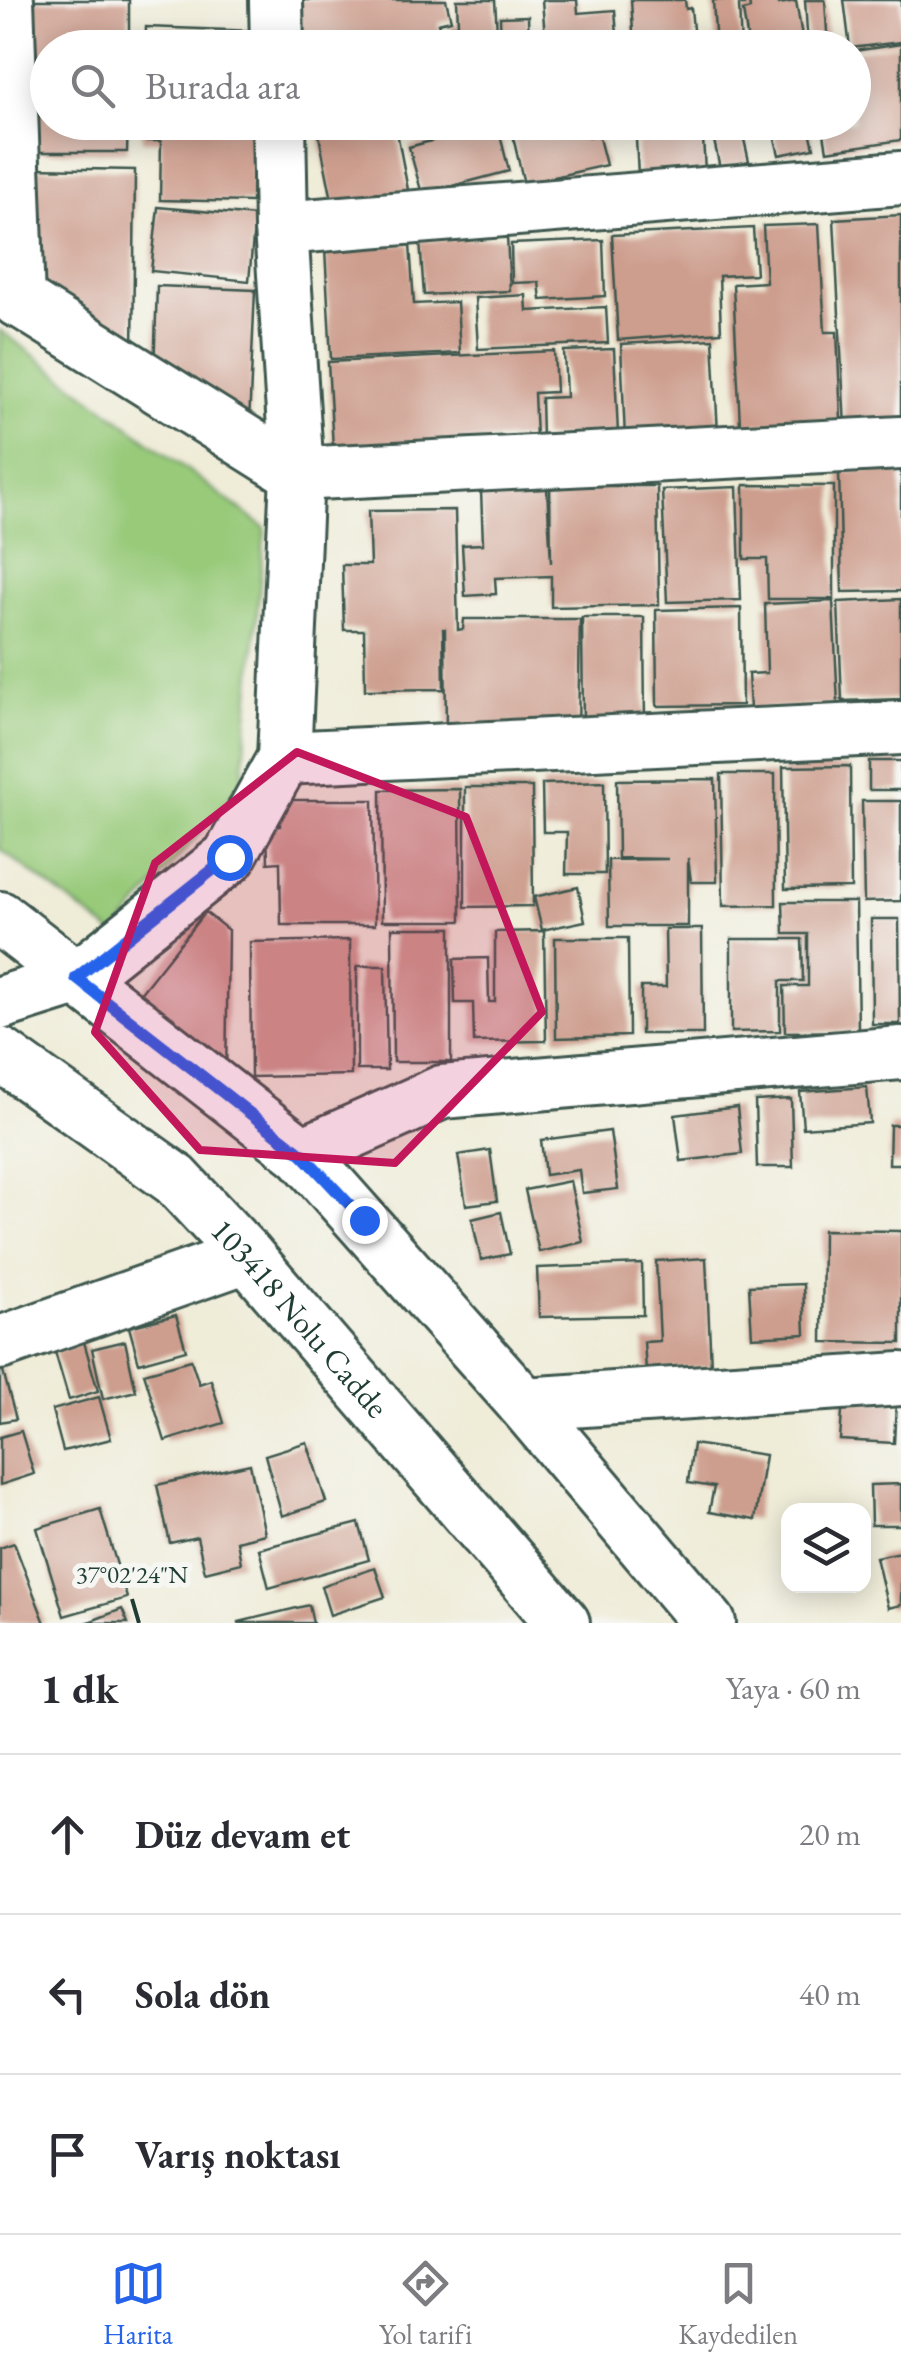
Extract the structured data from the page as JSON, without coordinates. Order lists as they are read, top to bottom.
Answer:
{
  "streets": {
    "street": ["103418 Nolu Cadde"]
  },
  "page": {
    "search": "Burada ara",
    "heading": ["1 dk", "Yaya · 60 m"],
    "list": [
      ["Düz devam et", "20 m"],
      ["Sola dön", "40 m"],
      "Varış noktası"
    ],
    "nav": ["Harita", "Yol tarifi", "Kaydedilen"]
  },
  "coordinates": ["37°02'24\"N"]
}
